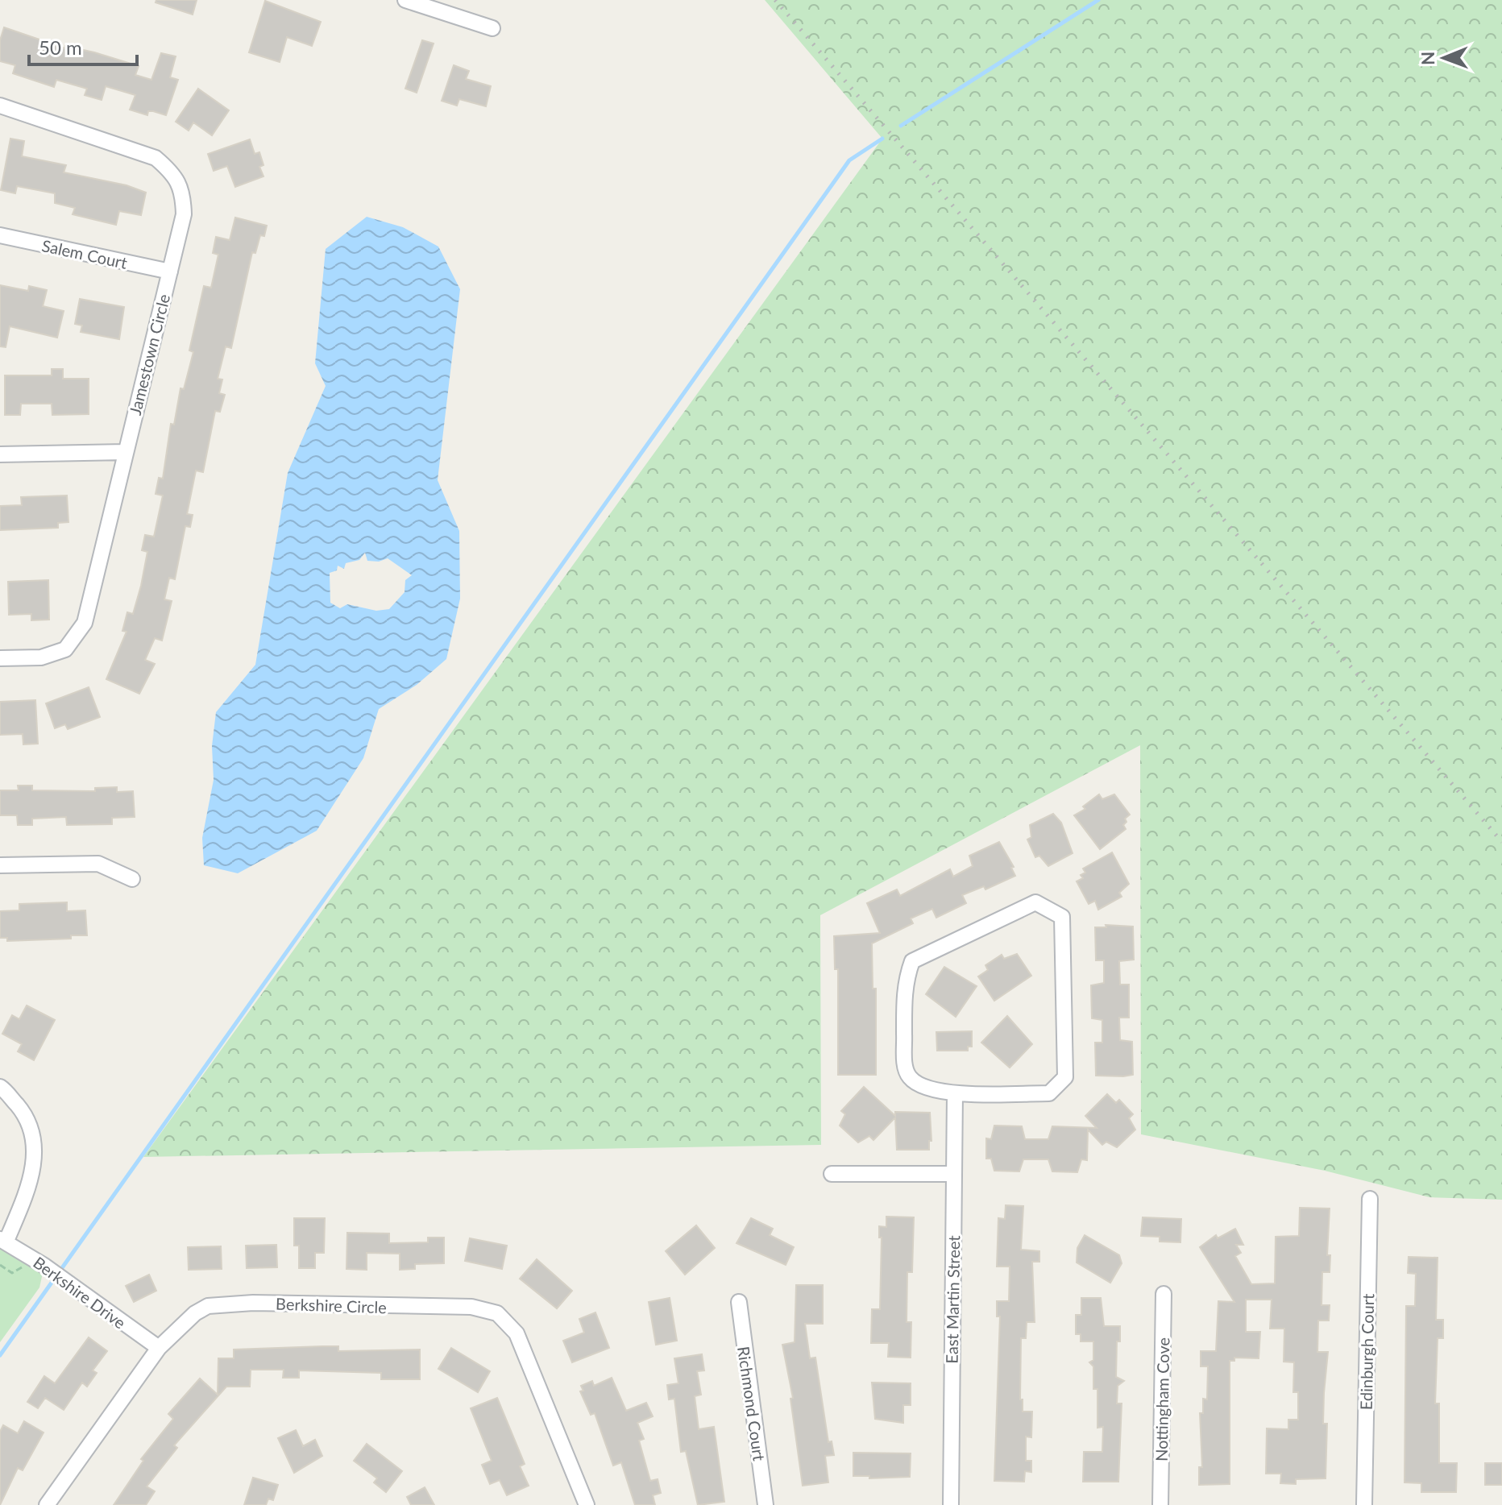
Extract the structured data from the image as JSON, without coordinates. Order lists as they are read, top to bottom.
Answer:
{
  "streets": {
    "street": [
      "Salem Court",
      "Jamestown Circle",
      "Berkshire Drive",
      "East Martin Street",
      "Berkshire Circle",
      "Edinburgh Court",
      "Nottingham Cove",
      "Richmond Court"
    ]
  },
  "crossings": [
    ["Salem Court", "Jamestown Circle"],
    ["Berkshire Drive", "Berkshire Circle"]
  ],
  "scale_bar": "50 m",
  "north": "left"
}
